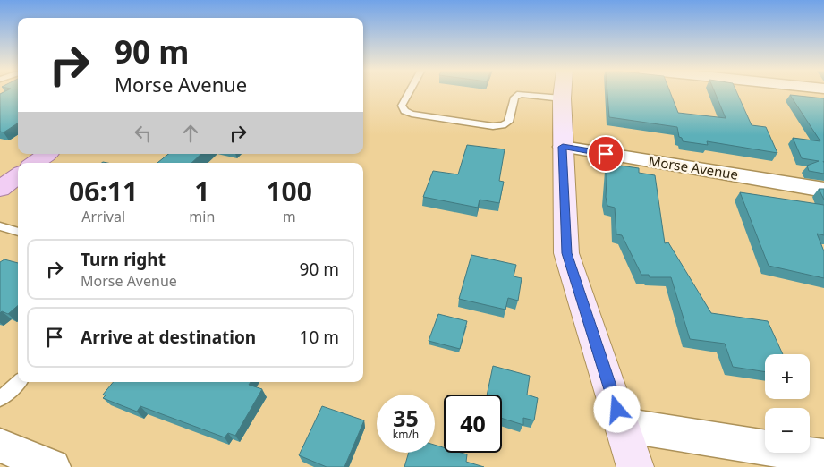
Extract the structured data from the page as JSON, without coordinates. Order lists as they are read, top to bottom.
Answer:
{
  "streets": {
    "street": ["Morse Avenue"]
  },
  "page": {
    "turn": ["90 m", "Morse Avenue"],
    "eta": [
      "06:11",
      "Arrival",
      "1",
      "min",
      "100",
      "m"
    ],
    "list": [
      {
        "name": "Turn right",
        "note": "Morse Avenue",
        "value": "90 m"
      },
      {
        "name": "Arrive at destination",
        "value": "10 m"
      }
    ],
    "map_buttons": ["+", "−"],
    "speed": "35 km/h",
    "limit": "40"
  }
}
